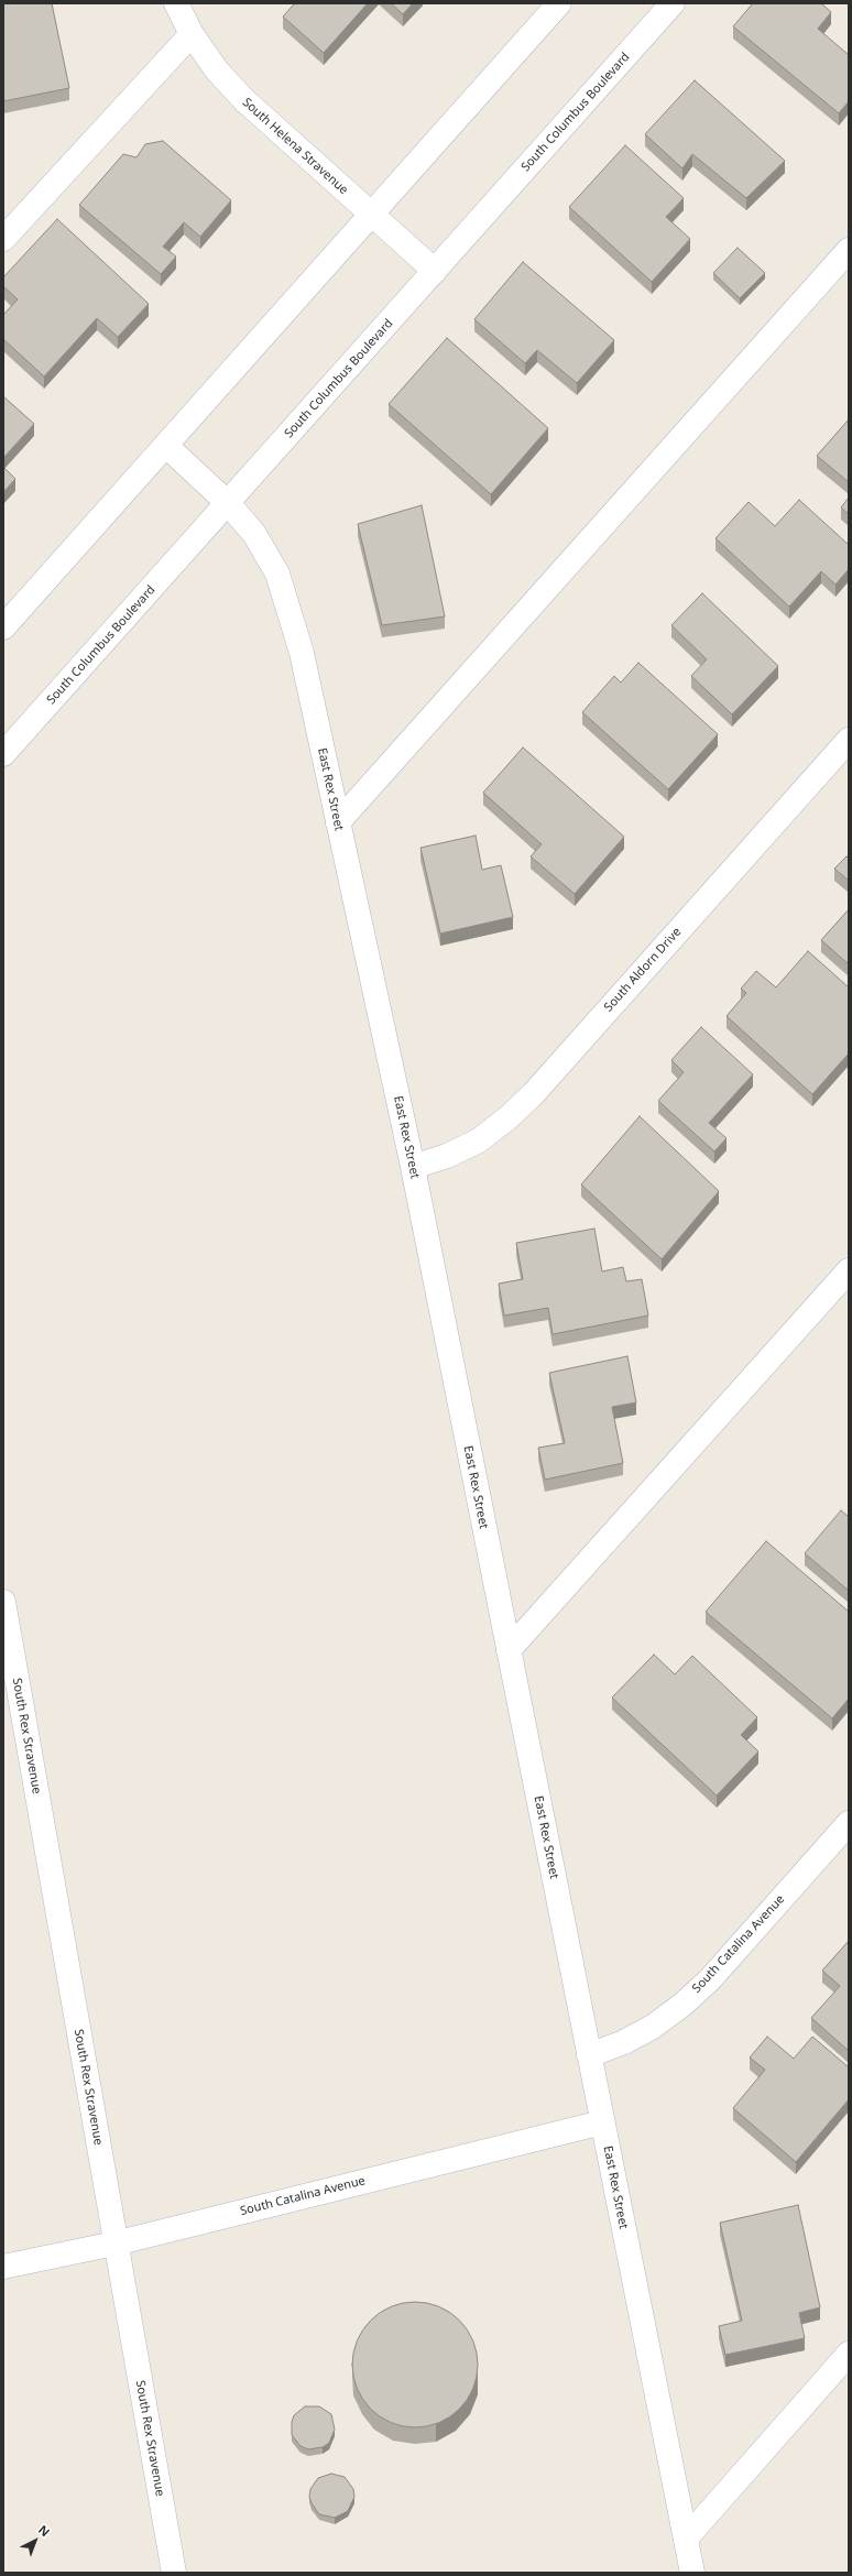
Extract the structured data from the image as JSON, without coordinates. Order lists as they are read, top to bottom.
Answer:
{
  "streets": {
    "street": [
      "South Columbus Boulevard",
      "South Helena Stravenue",
      "East Rex Street",
      "South Aldorn Drive",
      "South Rex Stravenue",
      "South Catalina Avenue"
    ]
  },
  "crossings": [
    ["South Columbus Boulevard", "South Helena Stravenue"],
    ["South Columbus Boulevard", "East Rex Street"],
    ["East Rex Street", "South Aldorn Drive"],
    ["East Rex Street", "South Catalina Avenue"],
    ["South Rex Stravenue", "South Catalina Avenue"]
  ],
  "north": "top right"
}
